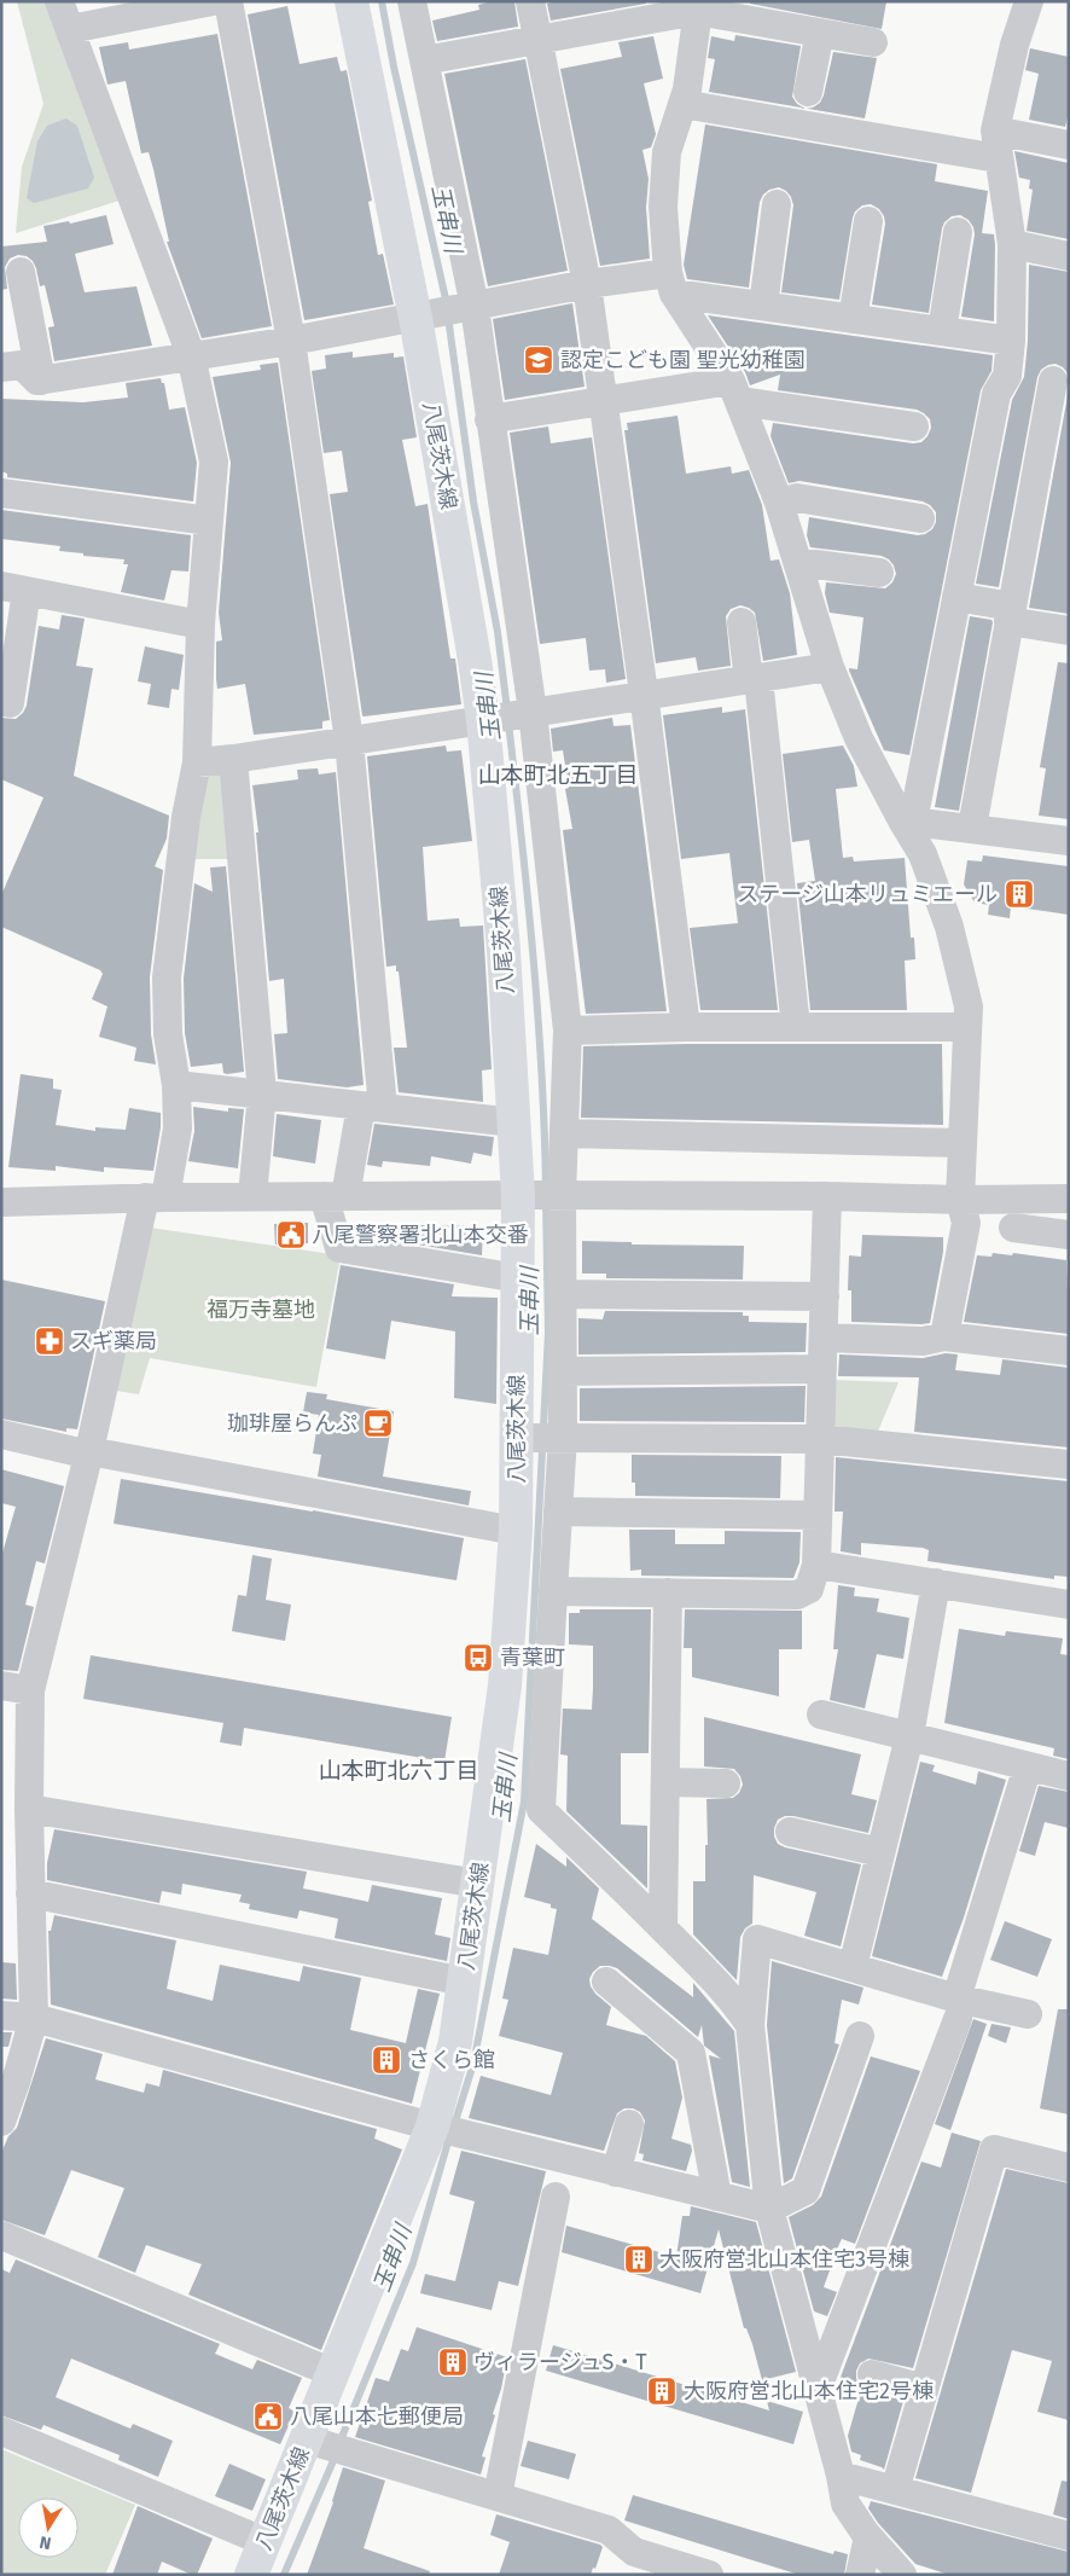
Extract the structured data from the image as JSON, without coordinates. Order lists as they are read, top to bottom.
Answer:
{
  "streets": {
    "main road": ["八尾茨木線"]
  },
  "districts": ["山本町北五丁目", "山本町北六丁目"],
  "water": ["玉串川"],
  "parks": ["福万寺墓地"],
  "places": {
    "school or university": ["認定こども園 聖光幼稚園"],
    "building": [
      "ステージ山本リュミエール",
      "さくら館",
      "大阪府営北山本住宅3号棟",
      "ヴィラージュS・T",
      "大阪府営北山本住宅2号棟"
    ],
    "public building": ["八尾警察署北山本交番", "八尾山本七郵便局"],
    "pharmacy": ["スギ薬局"],
    "cafe": ["珈琲屋らんぷ"],
    "bus stop": ["青葉町"]
  },
  "north": "bottom"
}
